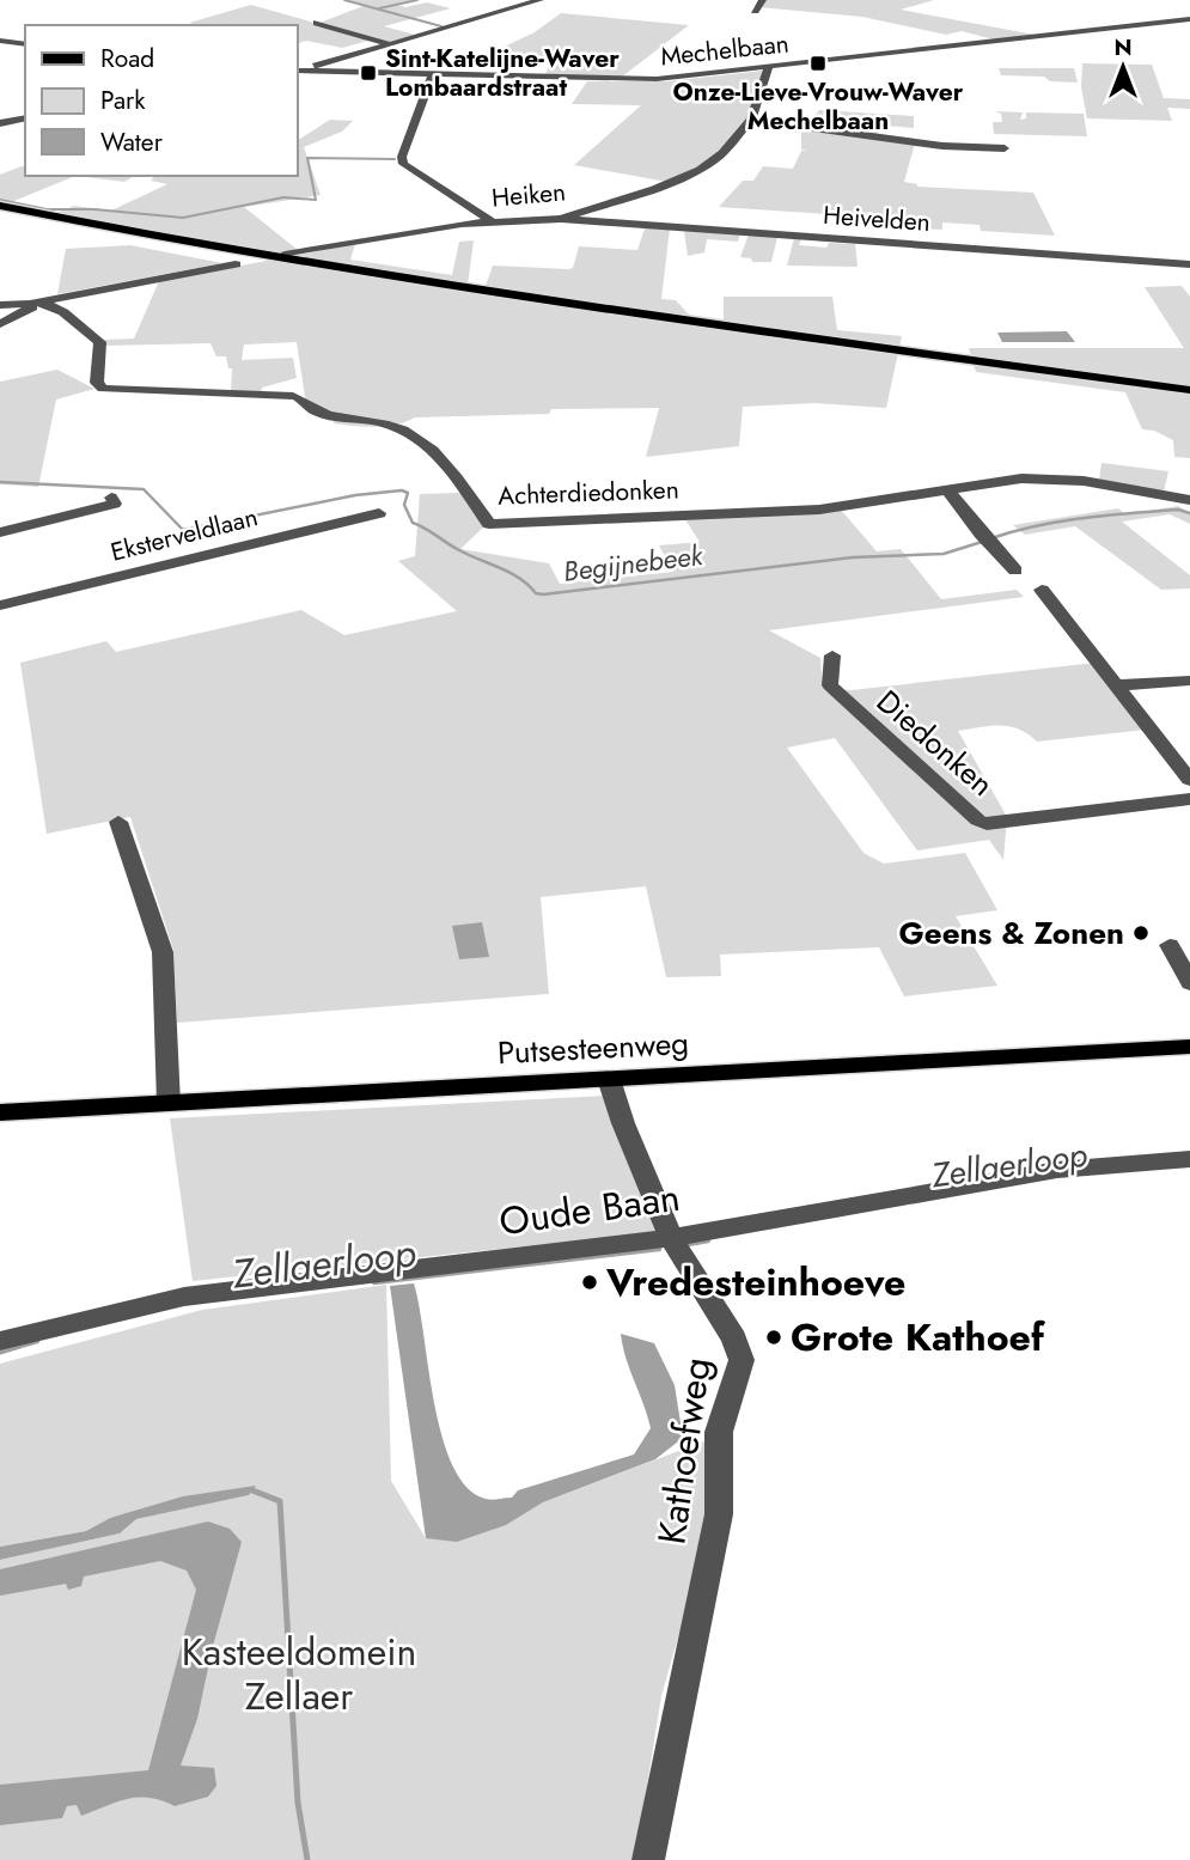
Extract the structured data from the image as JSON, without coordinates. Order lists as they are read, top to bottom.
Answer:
{
  "streets": {
    "main road": ["Putsesteenweg"],
    "street": [
      "Mechelbaan",
      "Heiken",
      "Heivelden",
      "Achterdiedonken",
      "Eksterveldlaan",
      "Diedonken",
      "Oude Baan",
      "Kathoefweg"
    ]
  },
  "crossings": [
    ["Mechelbaan", "Heiken"],
    ["Heiken", "Heivelden"],
    ["Putsesteenweg", "Kathoefweg"],
    ["Oude Baan", "Kathoefweg"]
  ],
  "water": ["Begijnebeek", "Zellaerloop"],
  "parks": ["Kasteeldomein Zellaer"],
  "places": {
    "transit": ["Onze-Lieve-Vrouw-Waver Mechelbaan", "Sint-Katelijne-Waver Lombaardstraat"],
    "other": ["Geens & Zonen", "Vredesteinhoeve", "Grote Kathoef"]
  },
  "legend": ["Road", "Park", "Water"],
  "north": "top"
}
